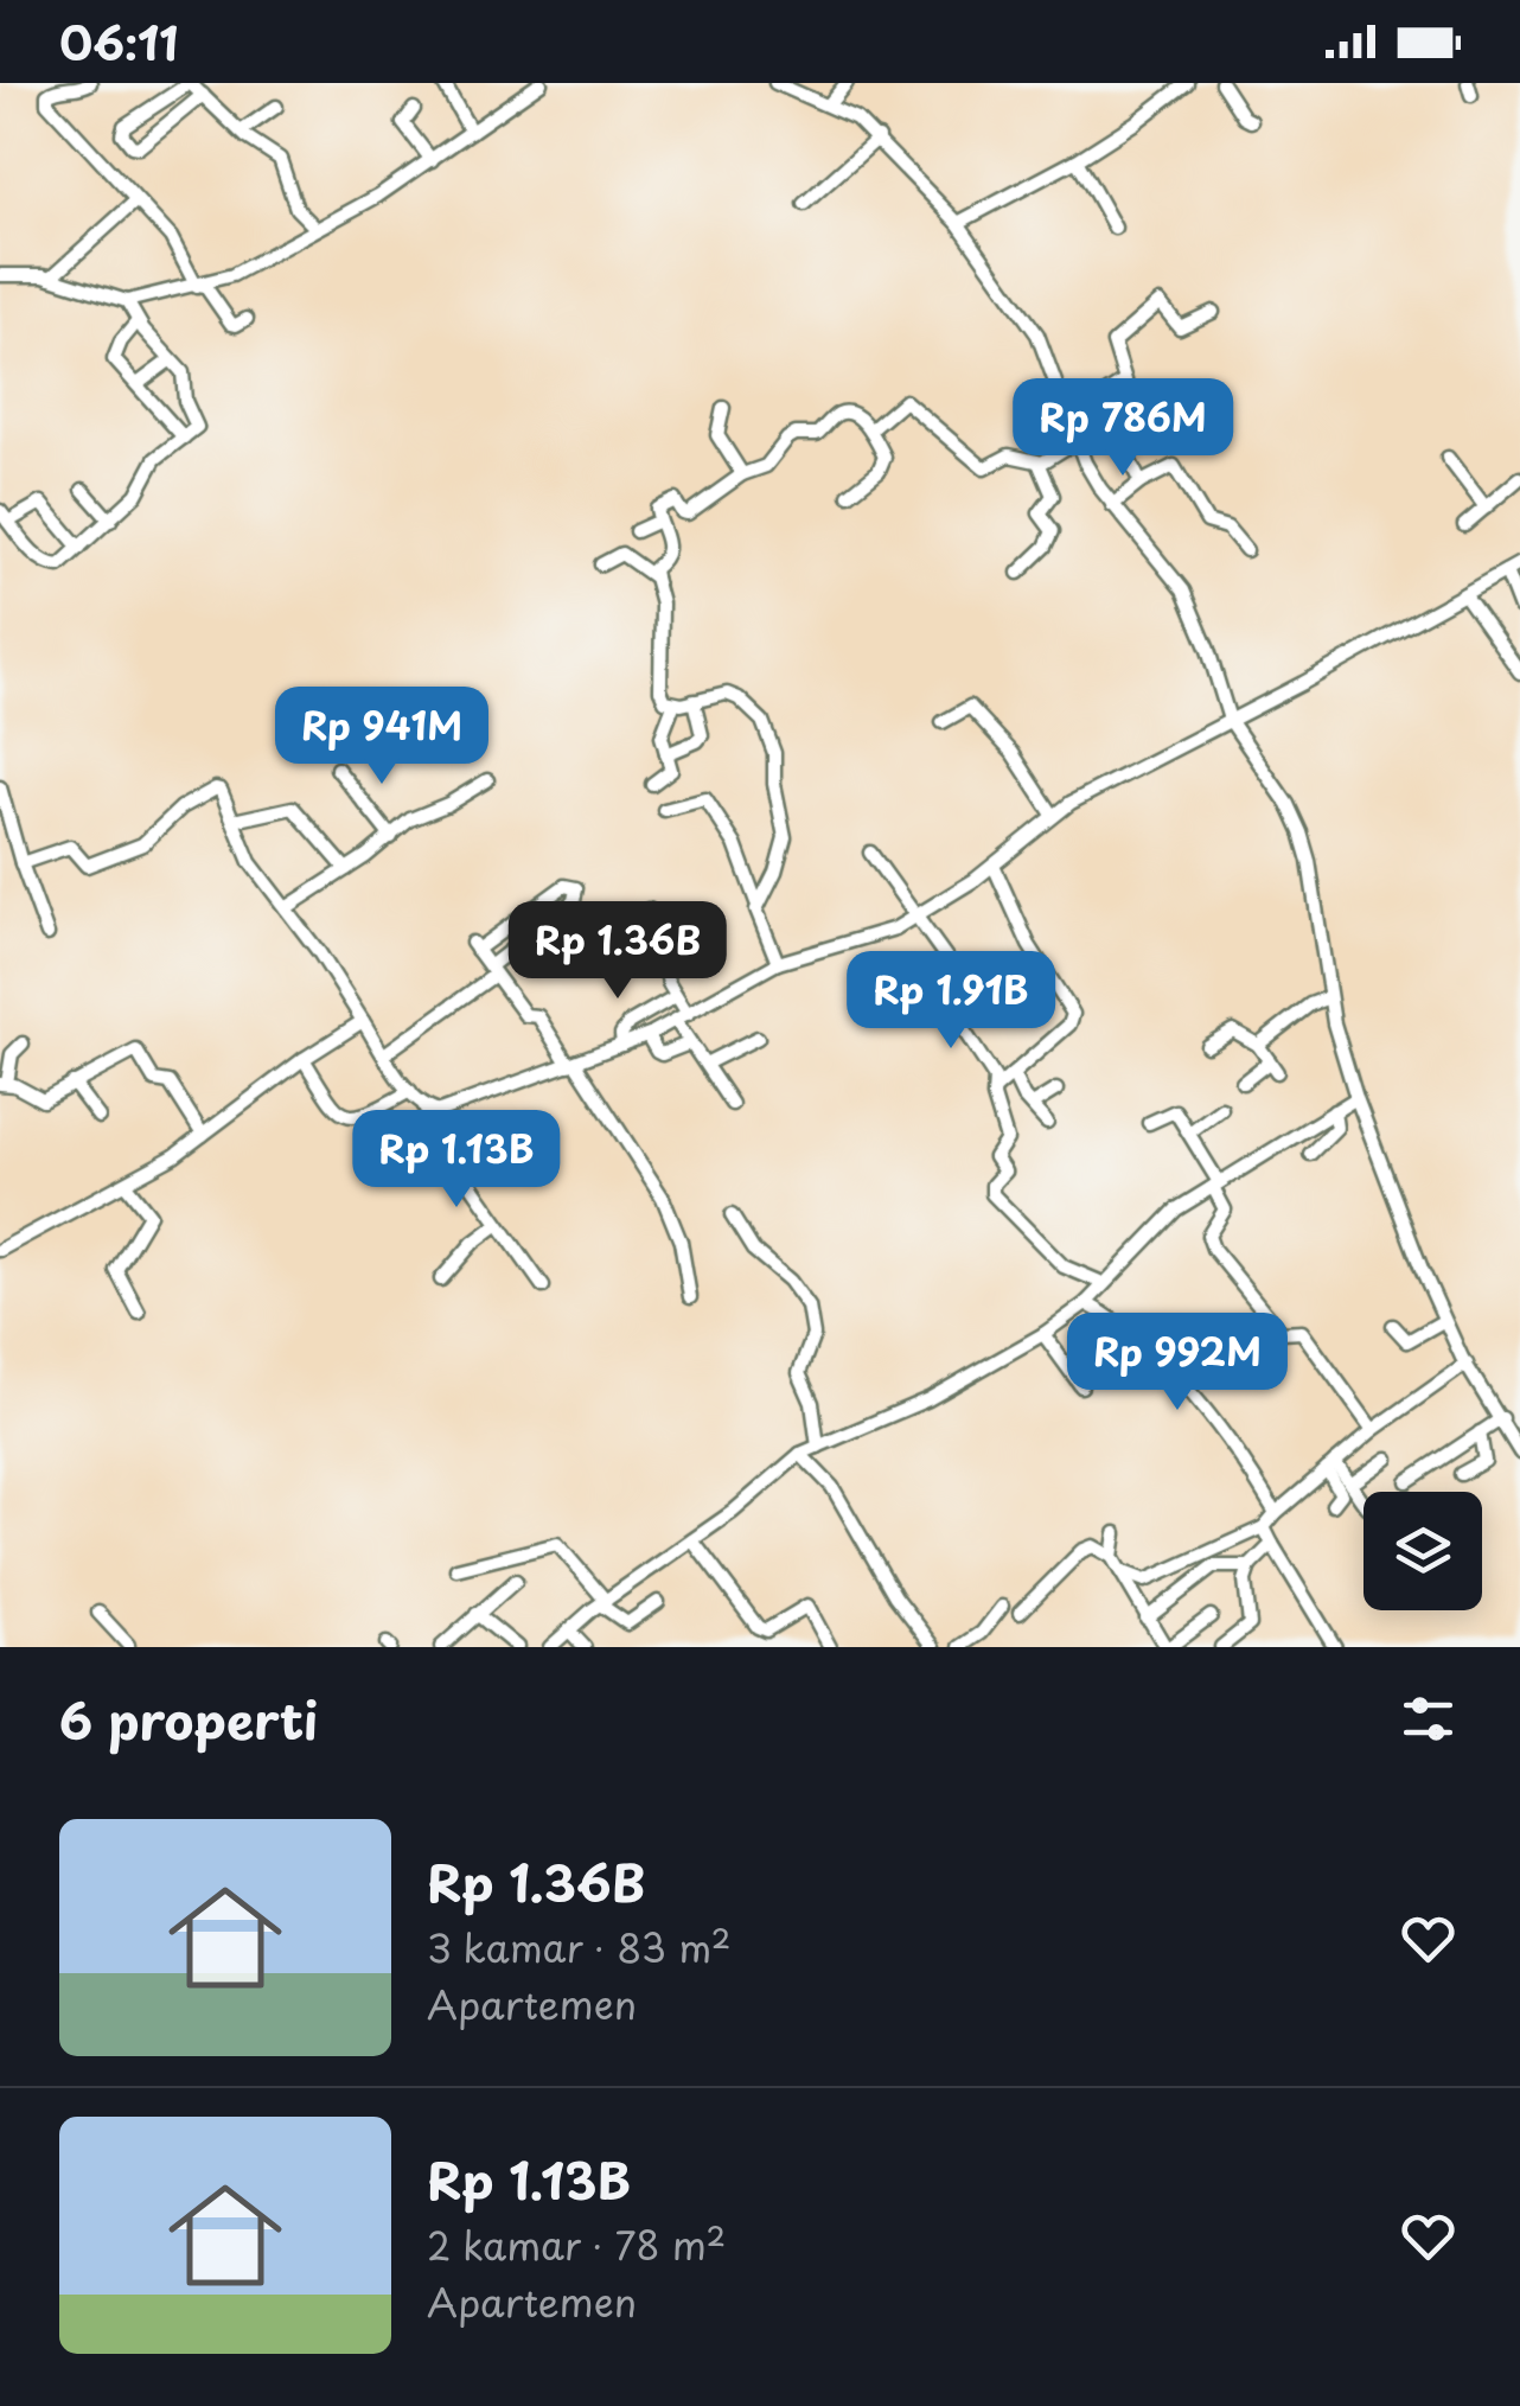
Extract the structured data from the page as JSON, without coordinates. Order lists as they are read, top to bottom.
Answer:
{
  "page": {
    "status": "06:11",
    "price": [
      "Rp 786M",
      "Rp 941M",
      "Rp 1.36B",
      "Rp 1.91B",
      "Rp 1.13B",
      "Rp 992M"
    ],
    "heading": "6 properti",
    "list": [
      {
        "name": "Rp 1.36B",
        "note": "3 kamar · 83 m² · Apartemen"
      },
      {
        "name": "Rp 1.13B",
        "note": "2 kamar · 78 m² · Apartemen"
      }
    ]
  }
}
